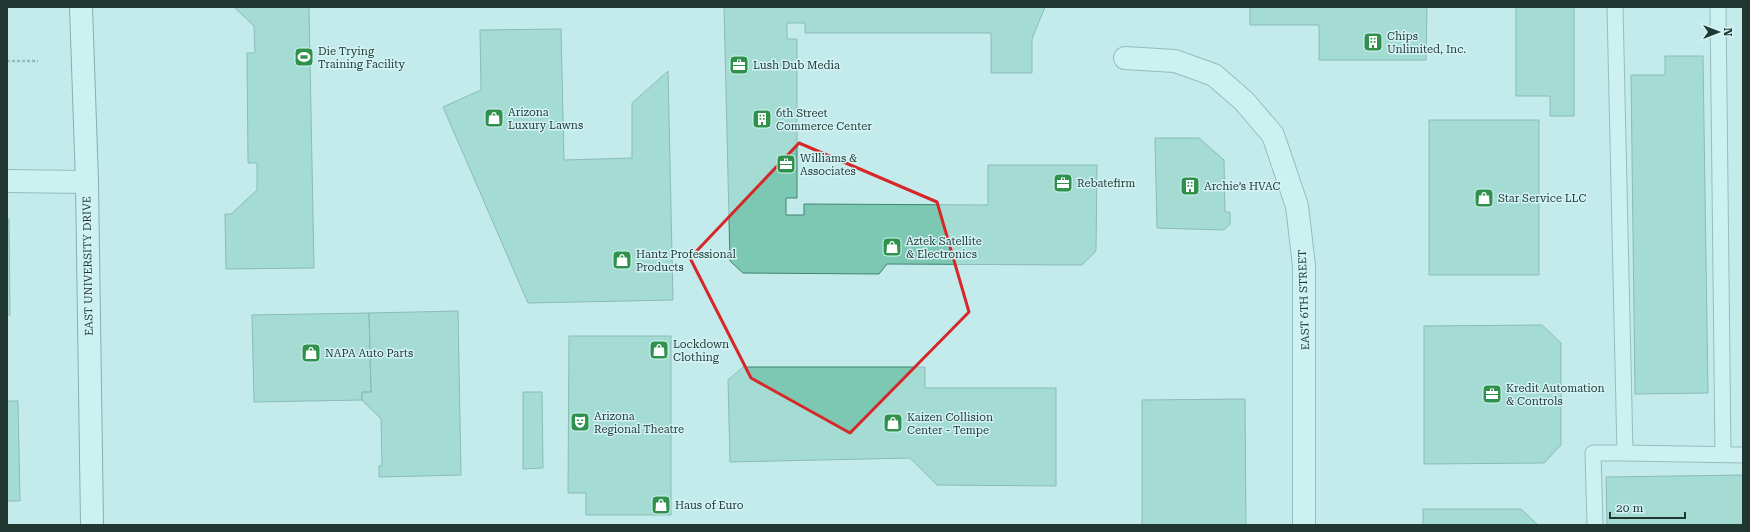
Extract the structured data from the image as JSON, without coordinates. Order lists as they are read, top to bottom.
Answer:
{
  "streets": {
    "street": ["EAST UNIVERSITY DRIVE", "EAST 6TH STREET"]
  },
  "places": {
    "building": ["Chips Unlimited, Inc.", "6th Street Commerce Center", "Archie’s HVAC"],
    "sports": ["Die Trying Training Facility"],
    "office": [
      "Lush Dub Media",
      "Williams & Associates",
      "Rebatefirm",
      "Kredit Automation & Controls"
    ],
    "shop": [
      "Arizona Luxury Lawns",
      "Star Service LLC",
      "Aztek Satellite & Electronics",
      "Hantz Professional Products",
      "Lockdown Clothing",
      "NAPA Auto Parts",
      "Kaizen Collision Center - Tempe",
      "Haus of Euro"
    ],
    "theatre": ["Arizona Regional Theatre"]
  },
  "scale_bar": "20 m",
  "north": "right"
}
